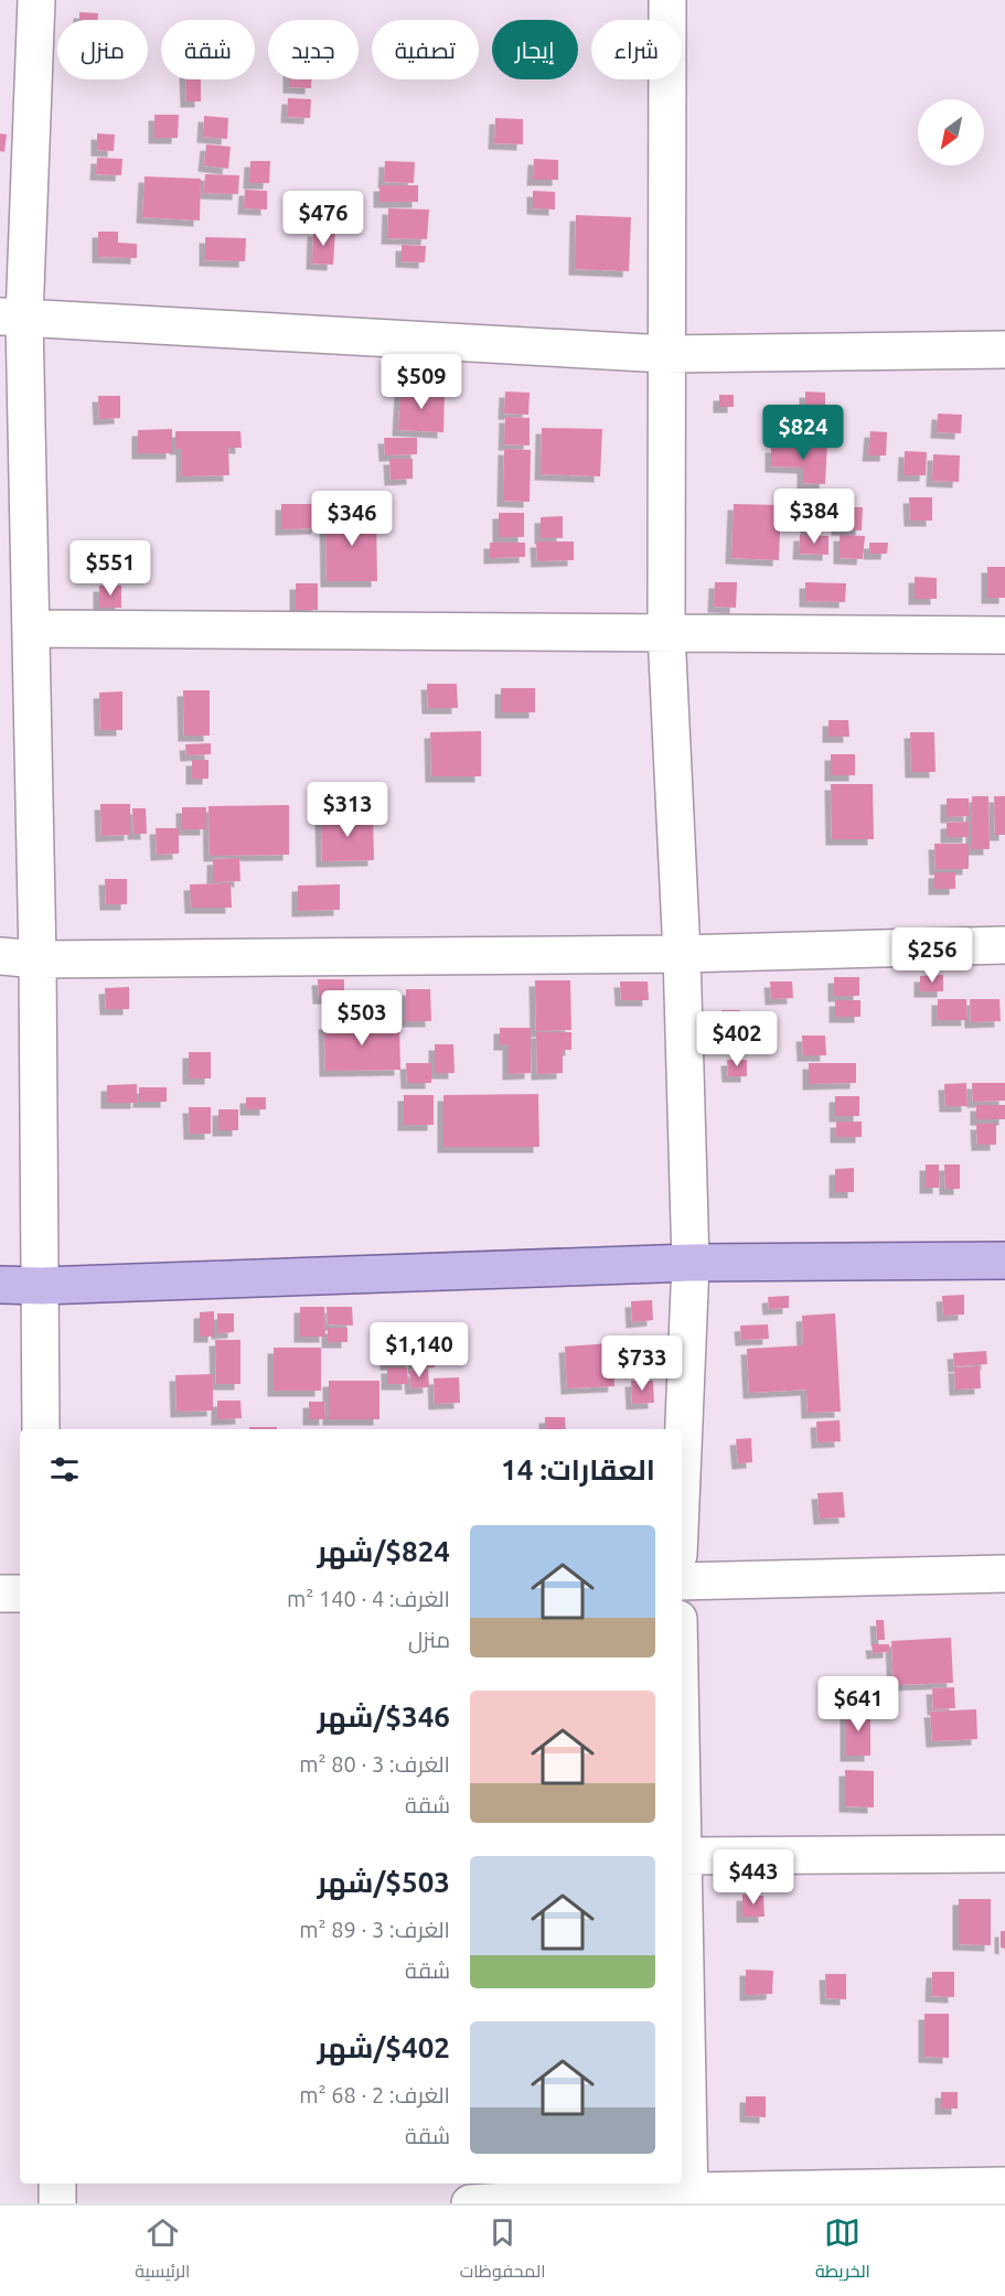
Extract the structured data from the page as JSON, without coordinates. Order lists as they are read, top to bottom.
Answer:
{
  "north": "bottom left",
  "page": {
    "chip": [
      "شراء",
      "إيجار",
      "تصفية",
      "جديد",
      "شقة",
      "منزل"
    ],
    "price": [
      "$476",
      "$509",
      "$824",
      "$384",
      "$346",
      "$551",
      "$313",
      "$256",
      "$503",
      "$402",
      "$1,140",
      "$733",
      "$641",
      "$443"
    ],
    "heading": "العقارات: 14",
    "list": [
      {
        "name": "$824/شهر",
        "note": "الغرف: 4 · 140 m² · منزل"
      },
      {
        "name": "$346/شهر",
        "note": "الغرف: 3 · 80 m² · شقة"
      },
      {
        "name": "$503/شهر",
        "note": "الغرف: 3 · 89 m² · شقة"
      },
      {
        "name": "$402/شهر",
        "note": "الغرف: 2 · 68 m² · شقة"
      }
    ],
    "tabs": ["الخريطة", "المحفوظات", "الرئيسية"]
  }
}
